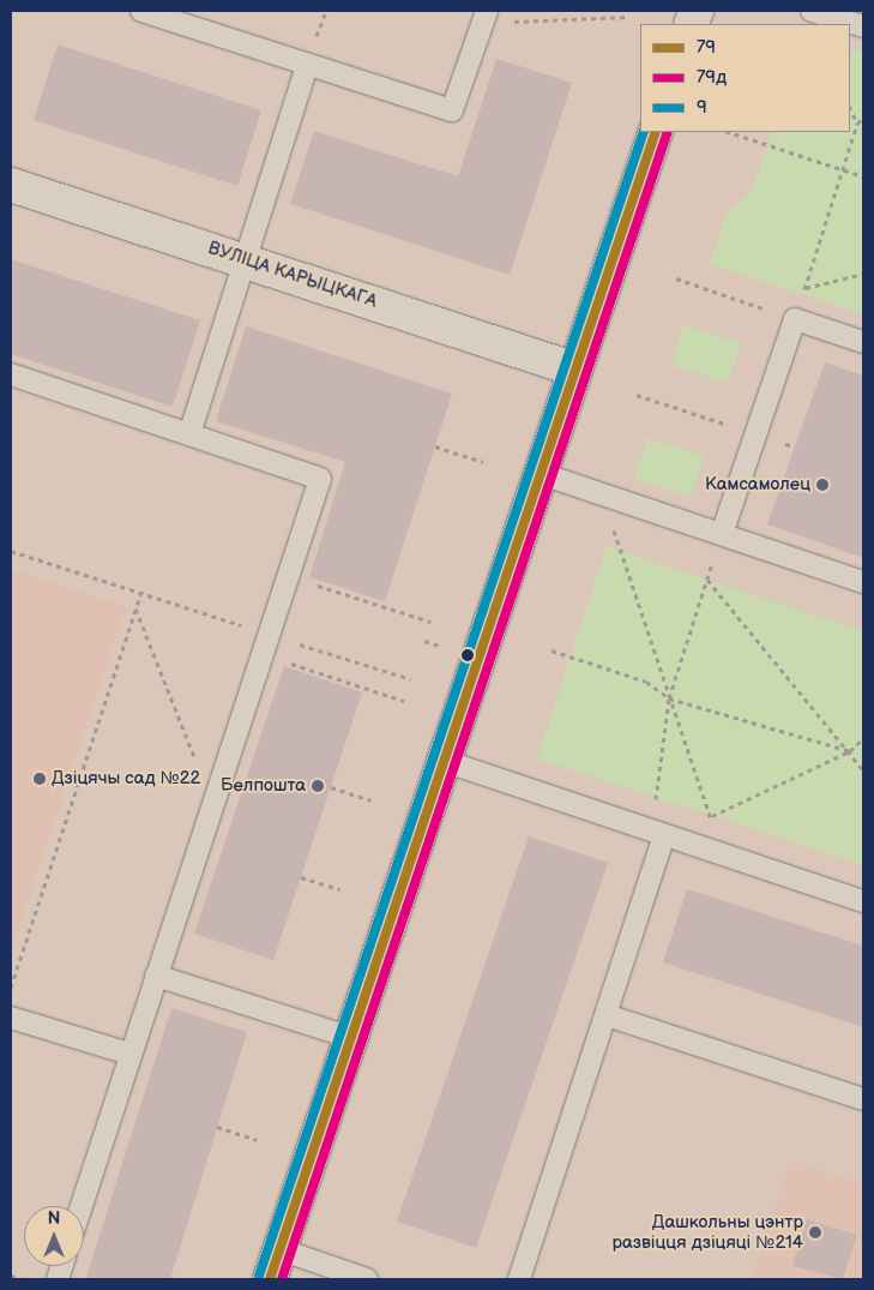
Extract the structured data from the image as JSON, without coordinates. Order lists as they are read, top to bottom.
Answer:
{
  "streets": {
    "main road": ["ВУЛІЦА КАРЫЦКАГА"]
  },
  "places": [
    "Камсамолец",
    "Дзіцячы сад №22",
    "Белпошта",
    "Дашкольны цэнтр развіцця дзіцяці №214"
  ],
  "lines": ["transit line 79", "transit line 9", "transit line 79д"],
  "legend": ["79", "79д", "9"],
  "north": "top"
}
